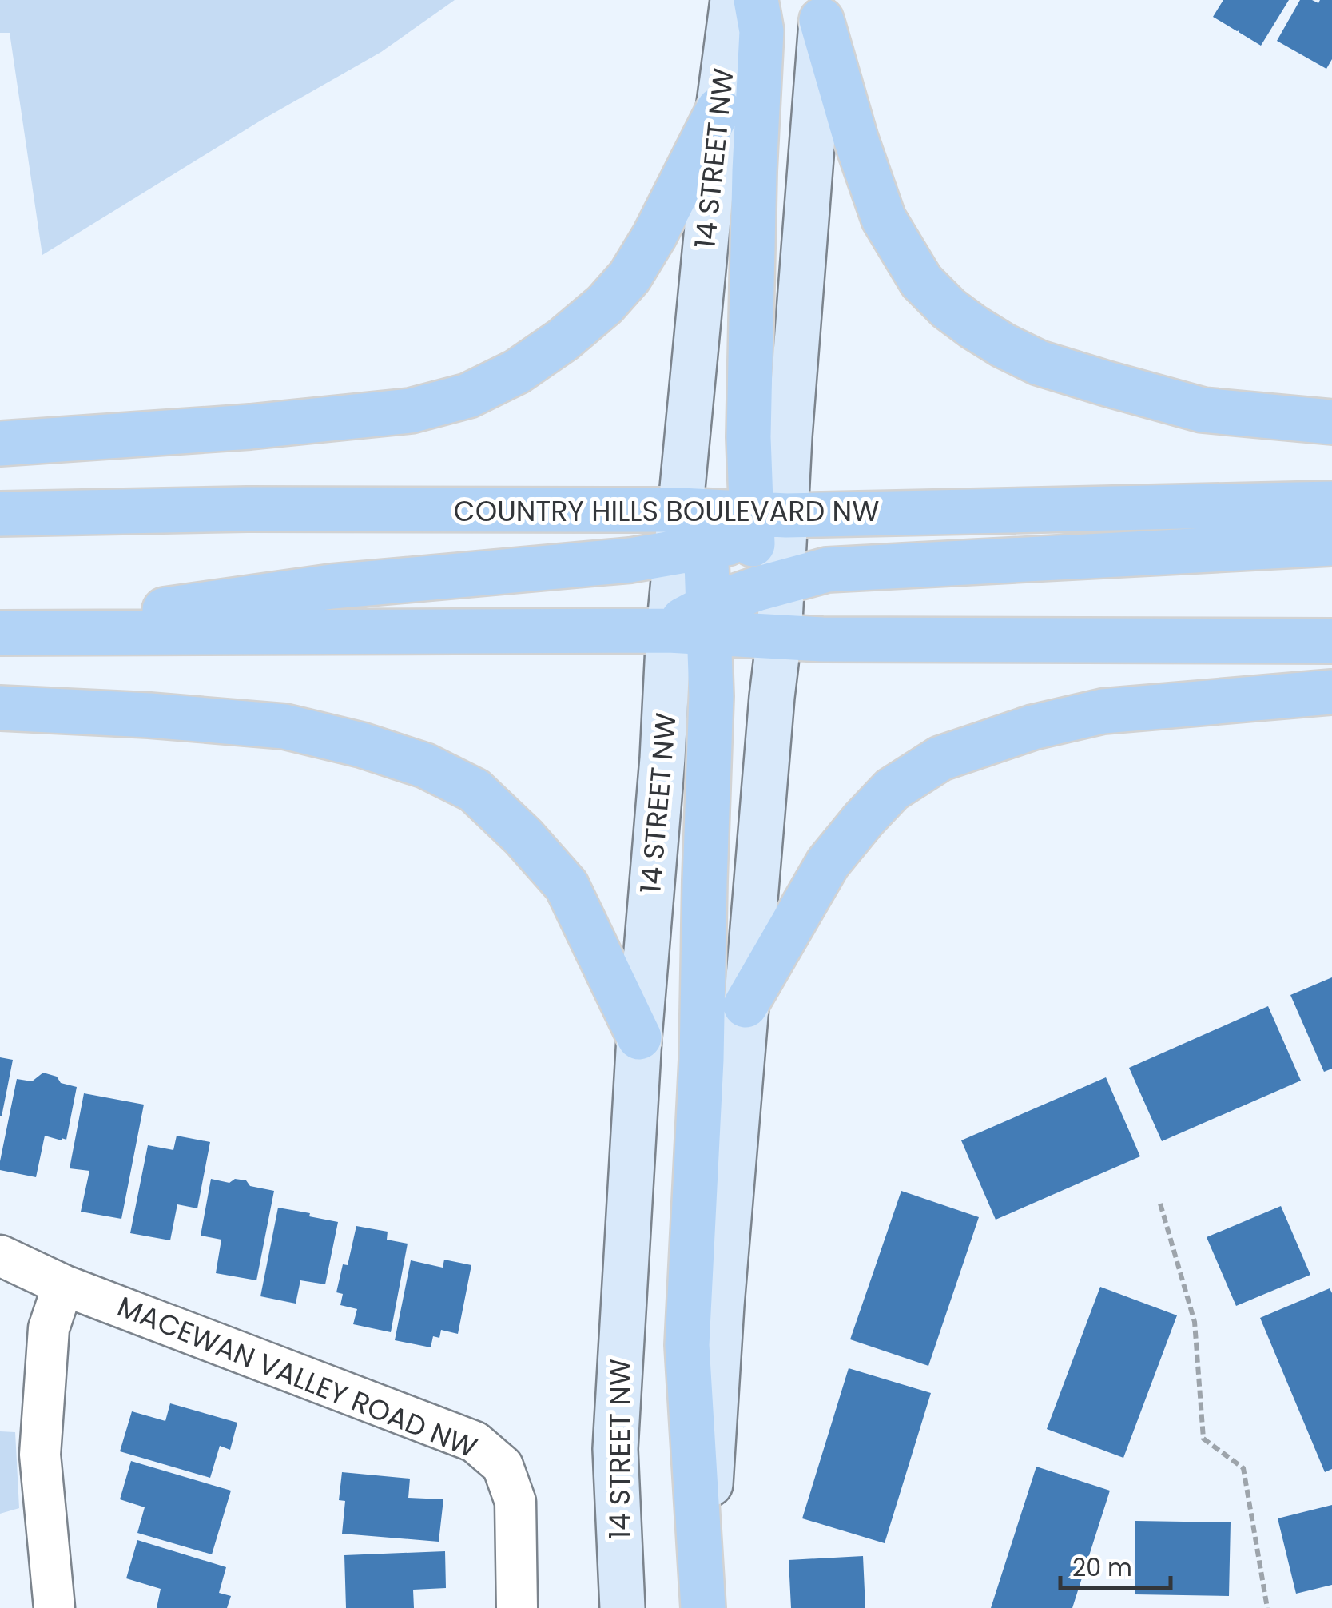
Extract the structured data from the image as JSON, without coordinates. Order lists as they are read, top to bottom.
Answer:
{
  "streets": {
    "main road": ["14 STREET NW", "COUNTRY HILLS BOULEVARD NW"],
    "street": ["MACEWAN VALLEY ROAD NW"]
  },
  "crossings": [
    ["14 STREET NW", "COUNTRY HILLS BOULEVARD NW"]
  ],
  "scale_bar": "20 m"
}
